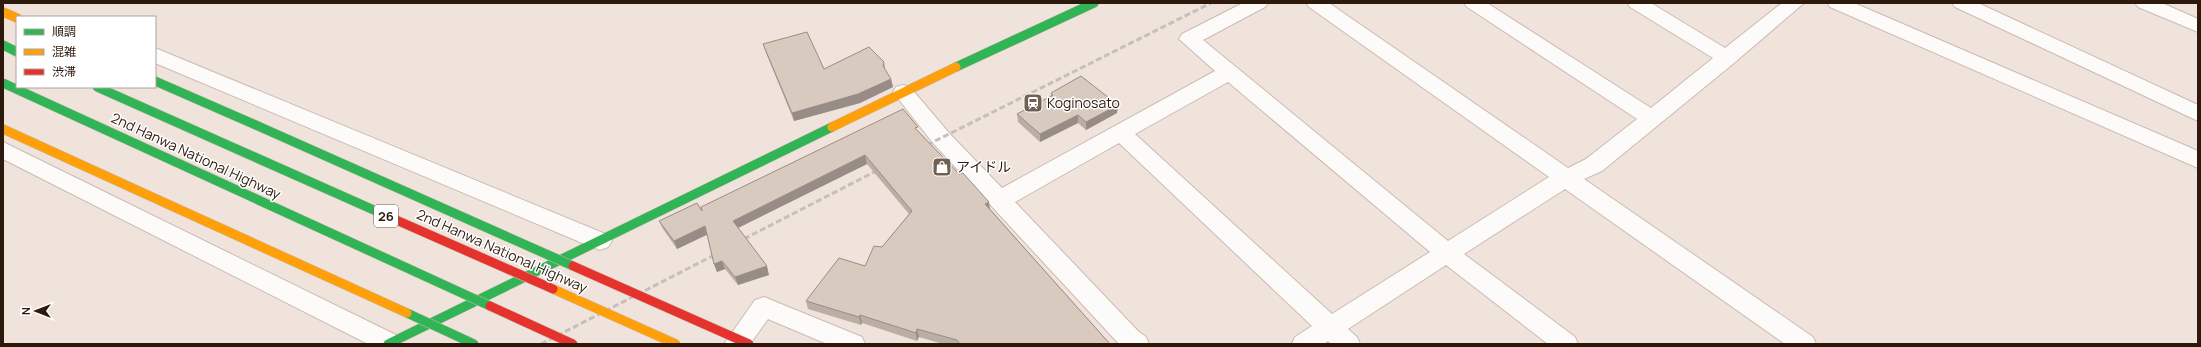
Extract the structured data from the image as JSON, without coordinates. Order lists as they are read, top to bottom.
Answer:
{
  "streets": {
    "main road": ["2nd Hanwa National Highway", "26"]
  },
  "places": {
    "station": ["Koginosato"],
    "shop": ["アイドル"]
  },
  "legend": ["順調", "混雑", "渋滞"],
  "north": "left"
}
